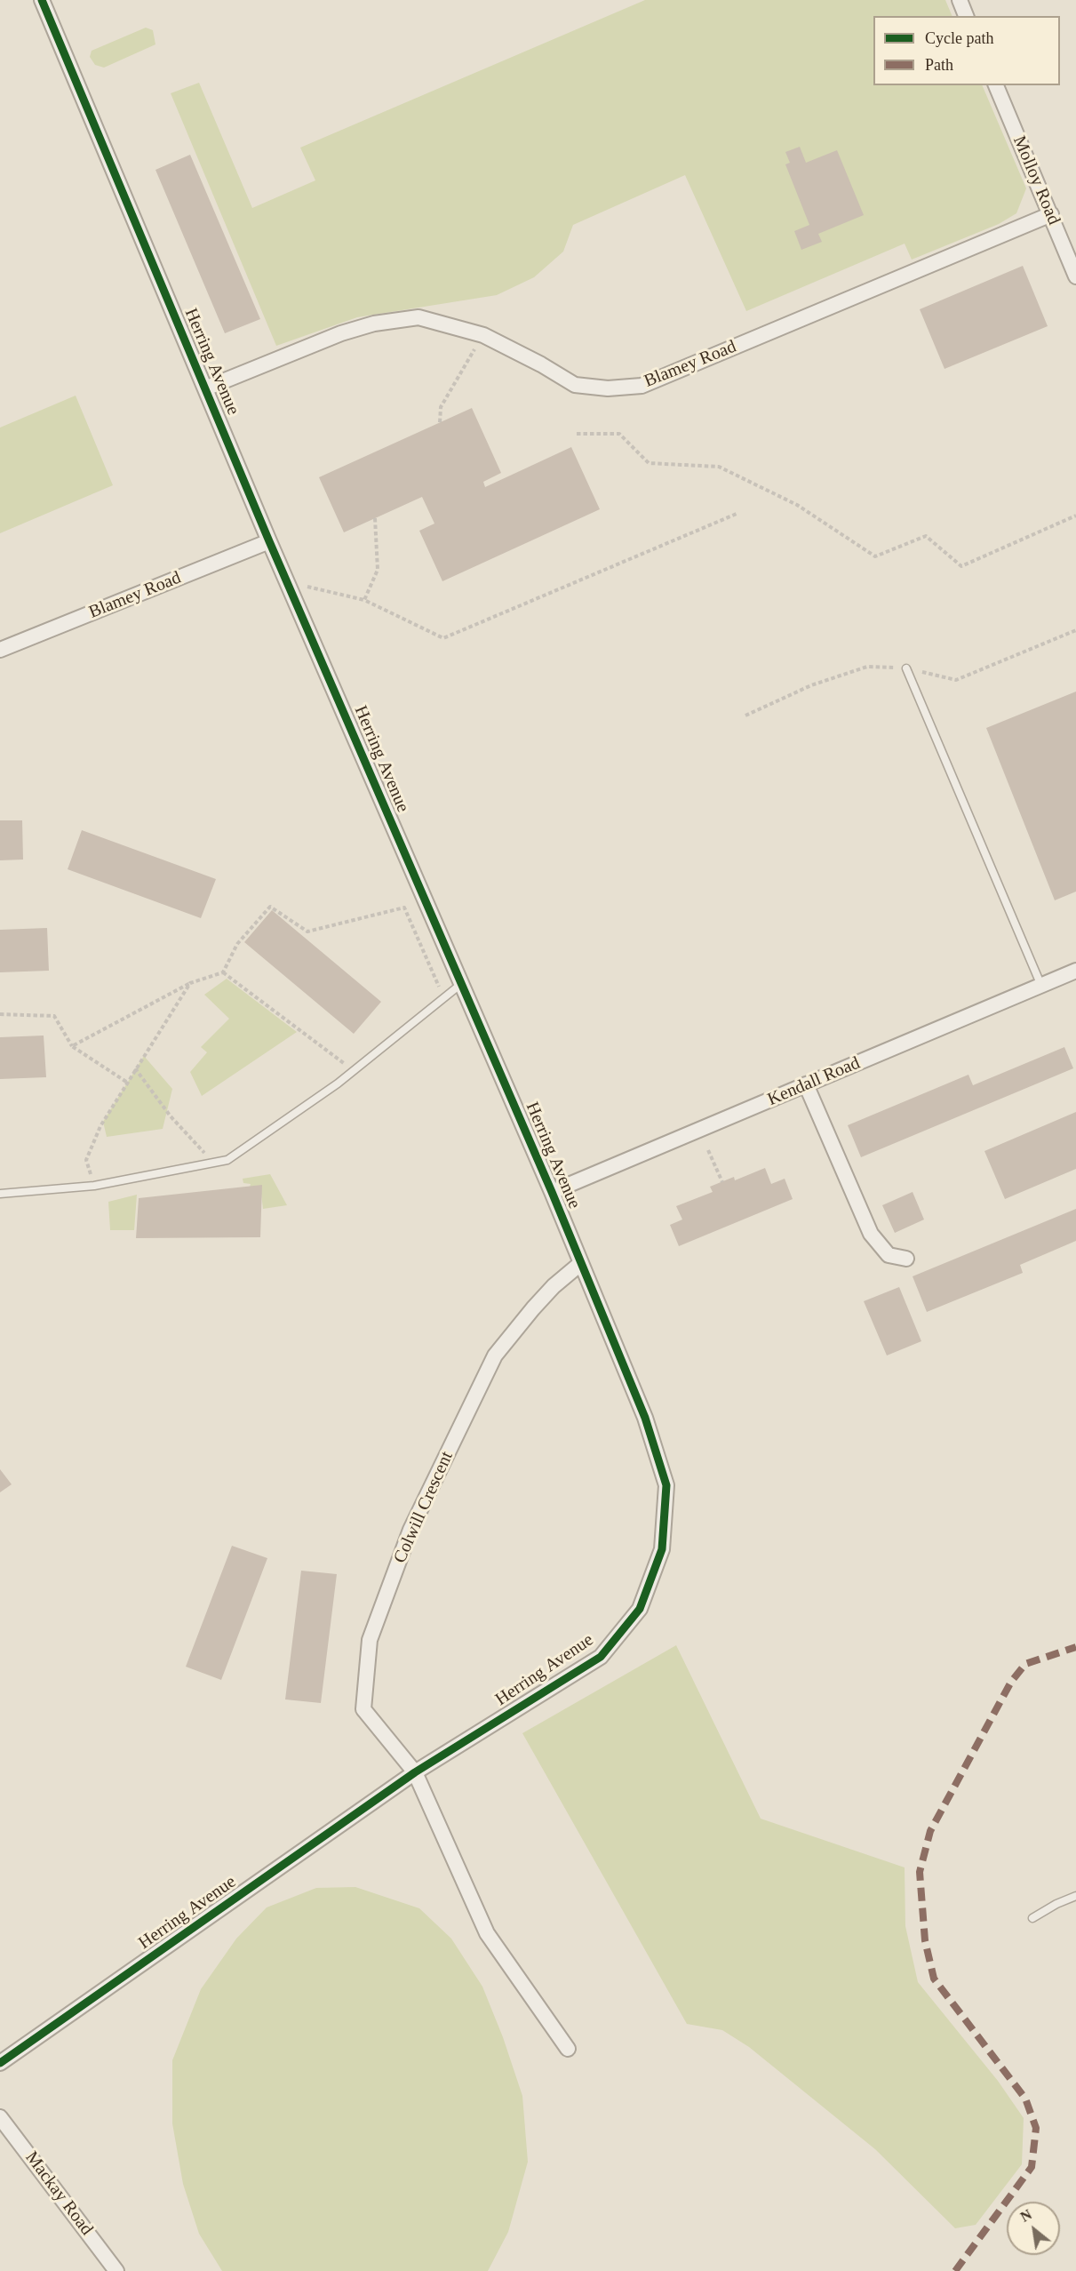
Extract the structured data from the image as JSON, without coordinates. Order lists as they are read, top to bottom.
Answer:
{
  "streets": {
    "street": [
      "Molloy Road",
      "Herring Avenue",
      "Blamey Road",
      "Kendall Road",
      "Colwill Crescent",
      "Mackay Road"
    ]
  },
  "crossings": [
    ["Molloy Road", "Blamey Road"],
    ["Herring Avenue", "Blamey Road"],
    ["Herring Avenue", "Kendall Road"],
    ["Herring Avenue", "Colwill Crescent"]
  ],
  "legend": ["Cycle path", "Path"],
  "north": "top left"
}
